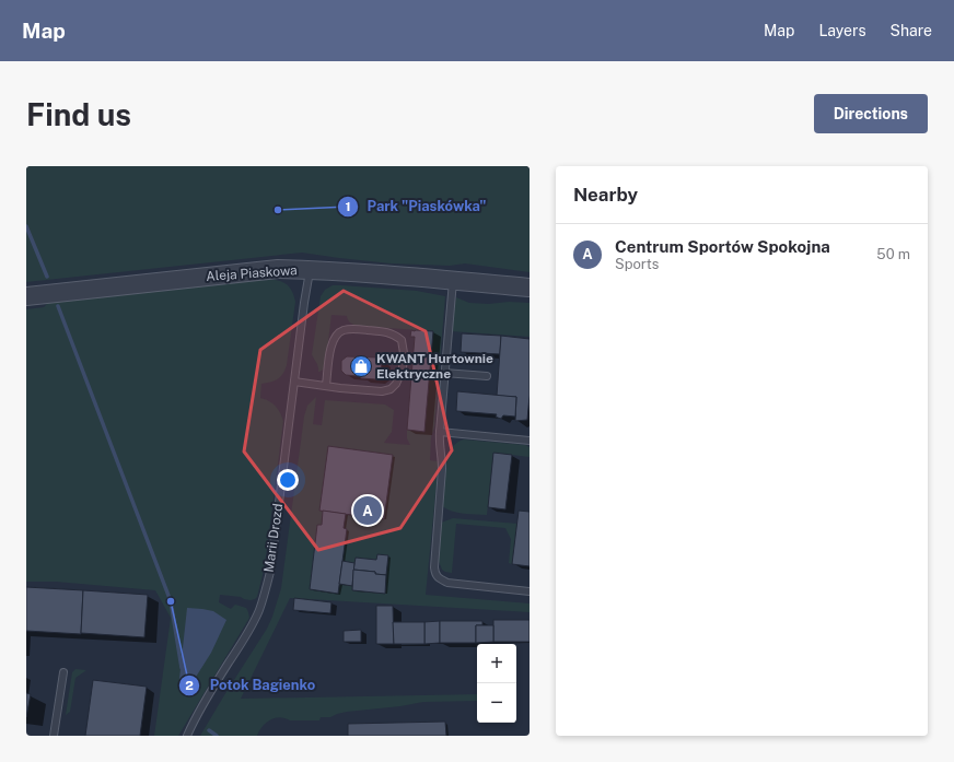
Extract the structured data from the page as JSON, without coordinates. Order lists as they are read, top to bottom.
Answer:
{
  "streets": {
    "street": ["Aleja Piaskowa"],
    "lane": ["Marii Drozd"]
  },
  "crossings": [
    ["Aleja Piaskowa", "Marii Drozd"]
  ],
  "places": {
    "other": ["Park \"Piaskówka\"", "Potok Bagienko"],
    "shop": ["KWANT Hurtownie Elektryczne"]
  },
  "page": {
    "header": "Map",
    "nav": ["Map", "Layers", "Share"],
    "buttons": "Directions",
    "title": "Find us",
    "heading": "Nearby",
    "list": [
      {
        "mark": "A",
        "name": "Centrum Sportów Spokojna",
        "note": "Sports",
        "value": "50 m"
      }
    ],
    "pins": "A",
    "map_buttons": ["+", "−"]
  }
}
